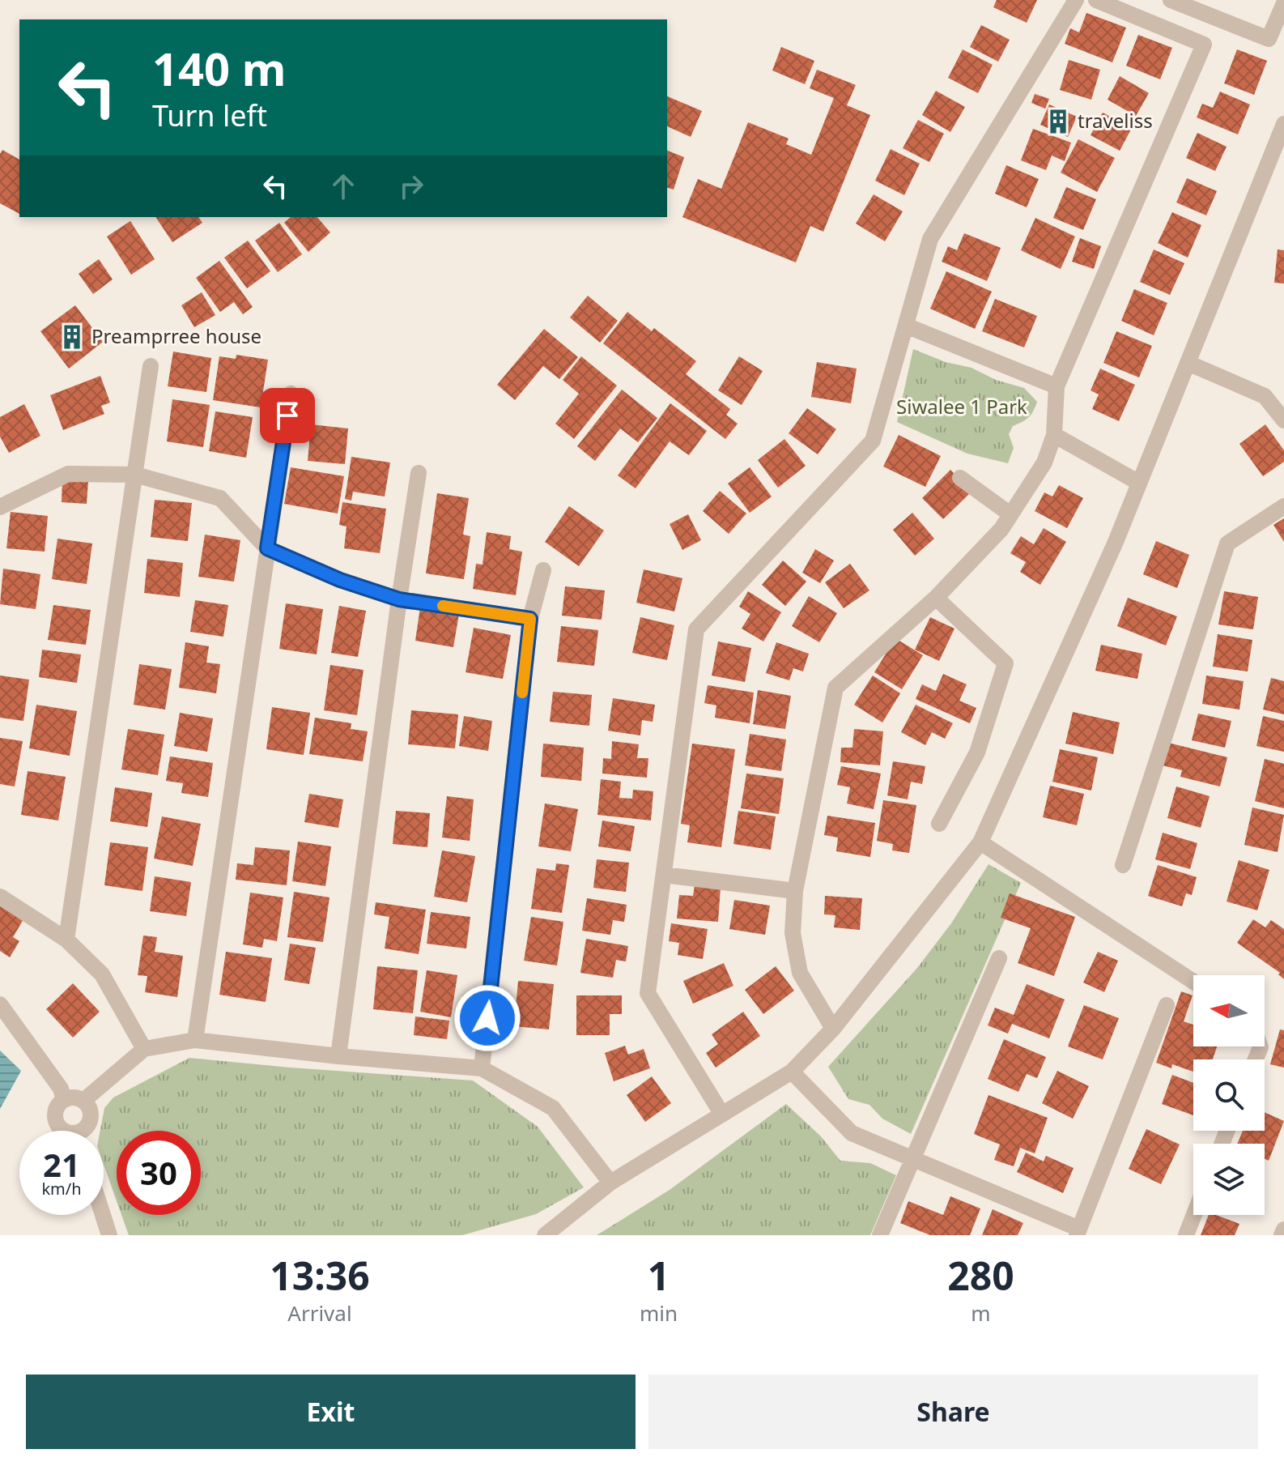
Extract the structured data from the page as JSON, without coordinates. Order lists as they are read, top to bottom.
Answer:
{
  "parks": ["Siwalee 1 Park"],
  "places": {
    "building": ["traveliss", "Preamprree house"]
  },
  "north": "left",
  "page": {
    "turn": ["140 m", "Turn left"],
    "speed": "21 km/h",
    "limit": "30",
    "eta": [
      "13:36",
      "Arrival",
      "1",
      "min",
      "280",
      "m"
    ],
    "buttons": ["Exit", "Share"]
  }
}
